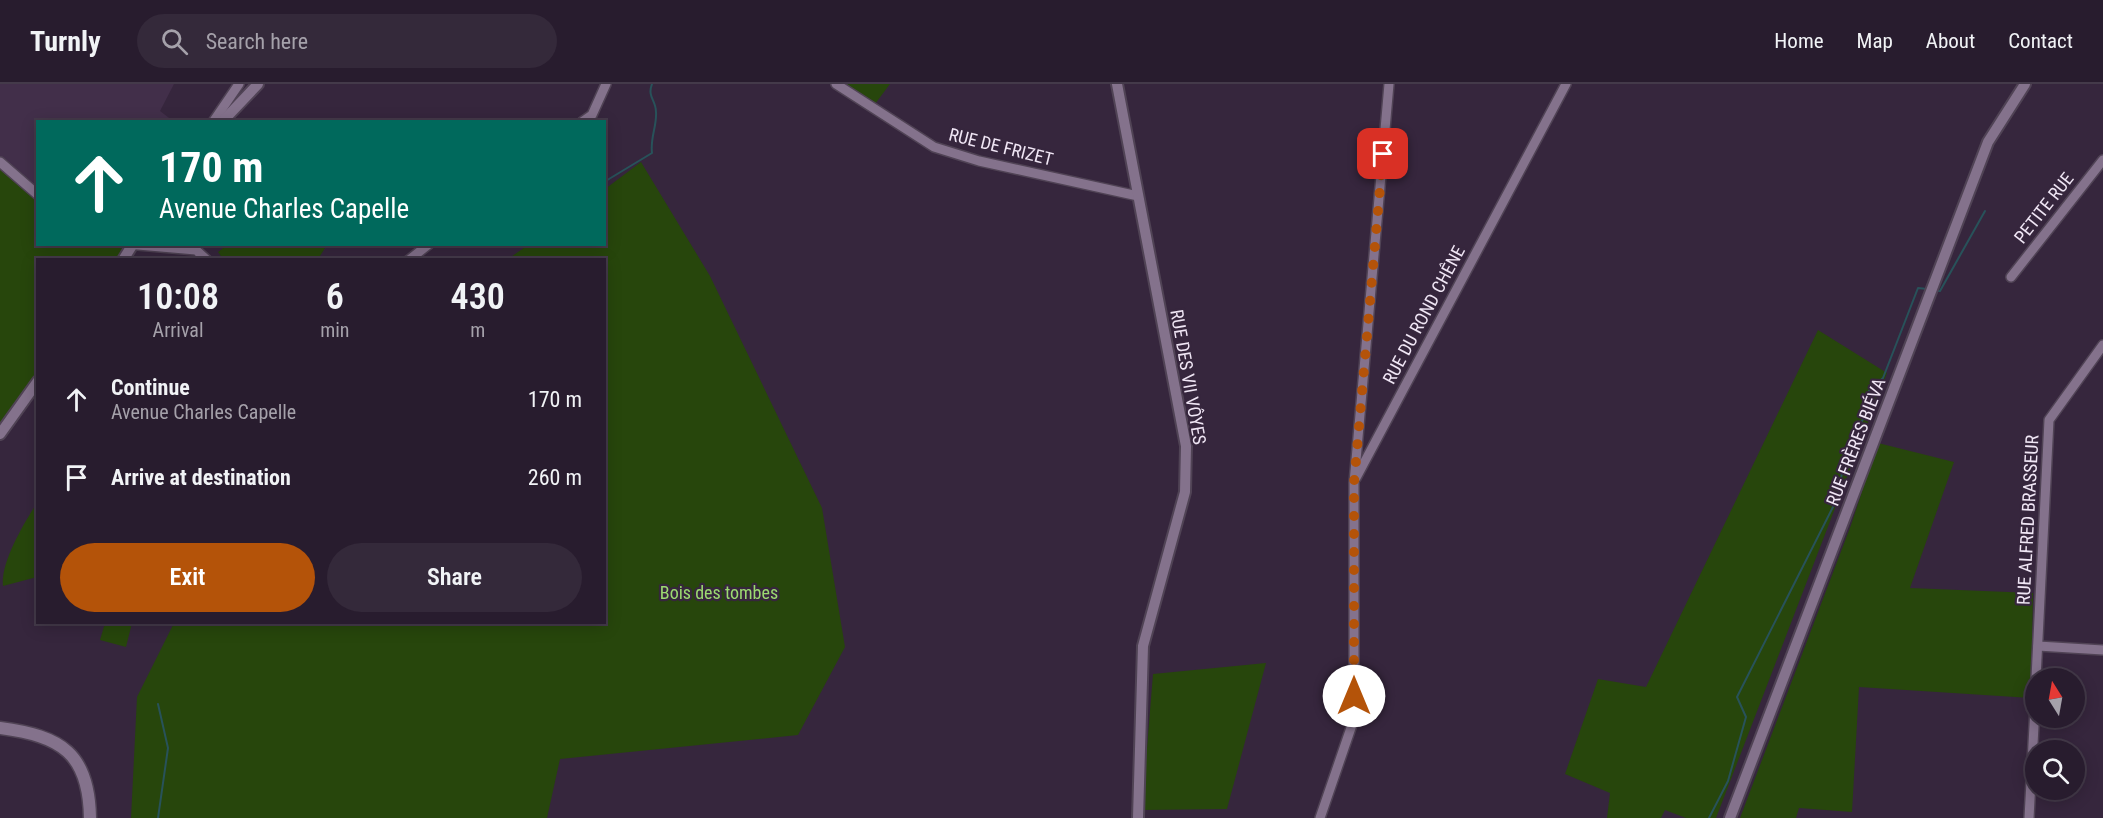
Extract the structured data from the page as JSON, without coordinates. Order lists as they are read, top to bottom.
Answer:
{
  "streets": {
    "street": [
      "RUE DE FRIZET",
      "PETITE RUE",
      "RUE DU ROND CHÊNE",
      "RUE DES VII VÔYES",
      "RUE FRÈRES BIÉVA",
      "RUE ALFRED BRASSEUR"
    ]
  },
  "crossings": [
    ["RUE DE FRIZET", "RUE DES VII VÔYES"]
  ],
  "parks": ["Bois des tombes"],
  "north": "top",
  "page": {
    "header": "Turnly",
    "search": "Search here",
    "nav": [
      "Home",
      "Map",
      "About",
      "Contact"
    ],
    "turn": ["170 m", "Avenue Charles Capelle"],
    "eta": [
      "10:08",
      "Arrival",
      "6",
      "min",
      "430",
      "m"
    ],
    "list": [
      {
        "name": "Continue",
        "note": "Avenue Charles Capelle",
        "value": "170 m"
      },
      {
        "name": "Arrive at destination",
        "value": "260 m"
      }
    ],
    "buttons": ["Exit", "Share"]
  }
}
